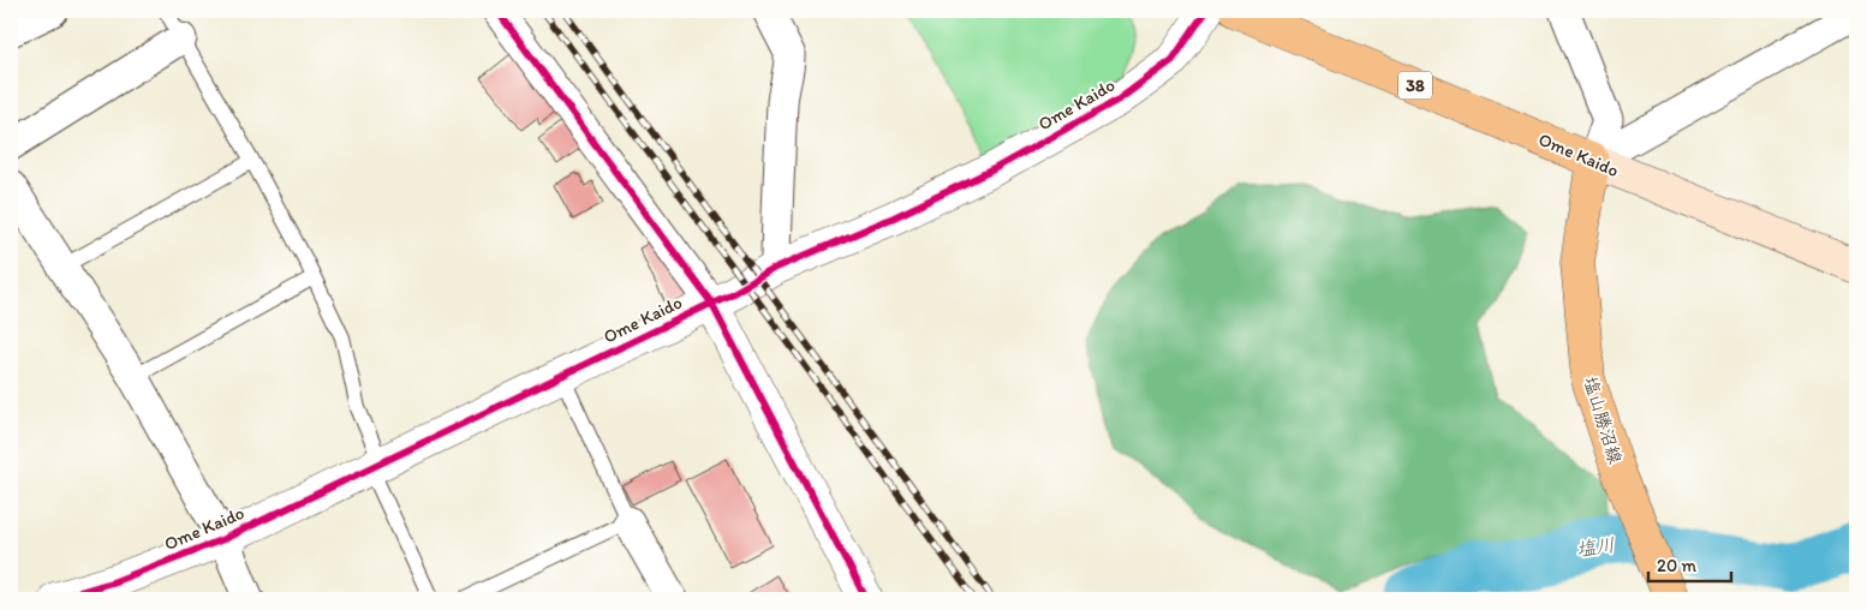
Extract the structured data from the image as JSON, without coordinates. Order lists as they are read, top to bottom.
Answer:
{
  "streets": {
    "main road": ["38", "Ome Kaido", "塩山勝沼線"]
  },
  "crossings": [
    ["Ome Kaido", "塩山勝沼線"]
  ],
  "water": ["塩川"],
  "scale_bar": "20 m"
}
